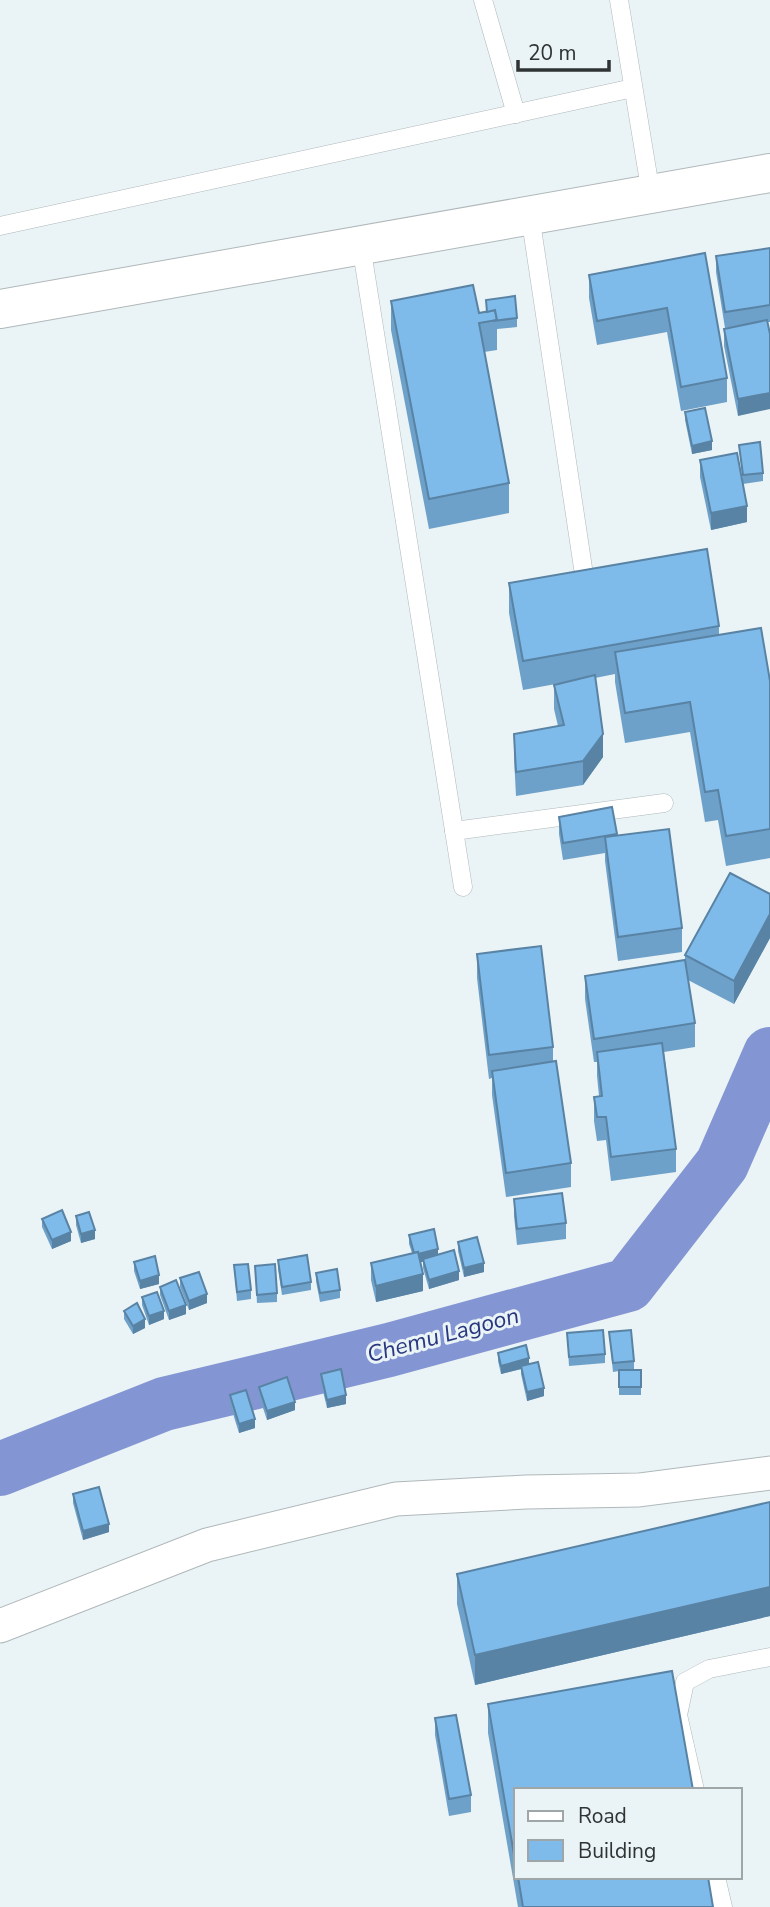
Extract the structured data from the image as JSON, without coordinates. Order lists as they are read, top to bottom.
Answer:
{
  "water": ["Chemu Lagoon"],
  "legend": ["Road", "Building"],
  "scale_bar": "20 m"
}
